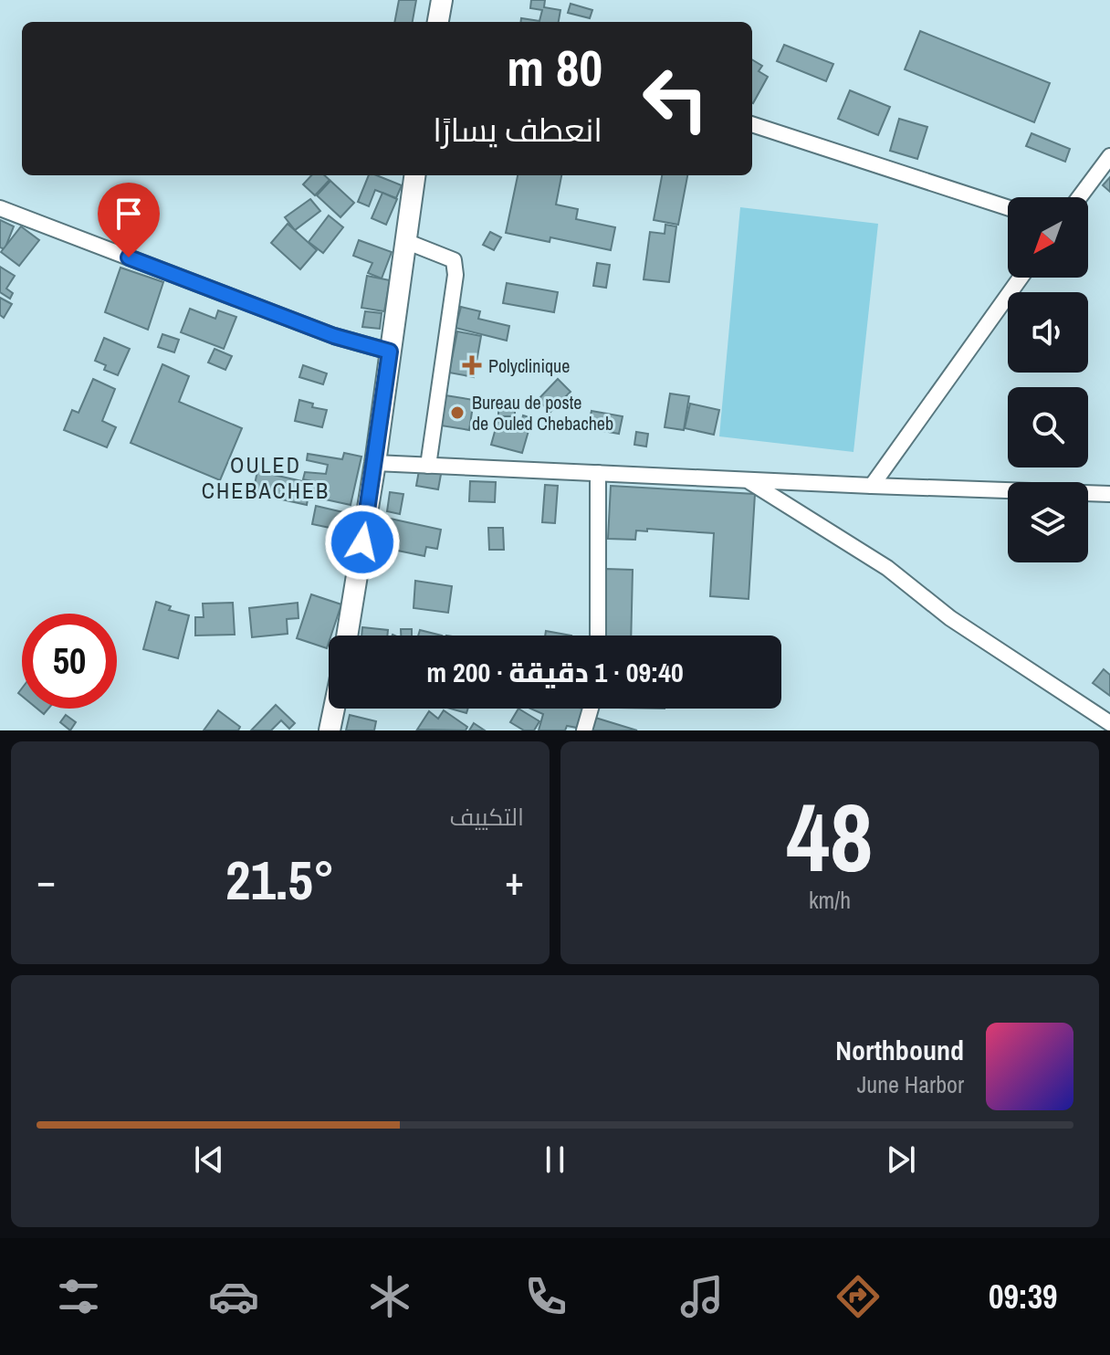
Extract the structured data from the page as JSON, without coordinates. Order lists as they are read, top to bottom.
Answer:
{
  "districts": ["OULED CHEBACHEB"],
  "places": {
    "health": ["Polyclinique"],
    "other": ["Bureau de poste de Ouled Chebacheb"]
  },
  "north": "bottom left",
  "page": {
    "turn": ["80 m", "انعطف يسارًا"],
    "limit": "50",
    "trip": "09:40 · 1 دقيقة · 200 m",
    "tile": [
      ["48", "km/h"],
      "التكييف"
    ],
    "heat": ["−", "21.5°", "+"],
    "song": ["Northbound", "June Harbor"],
    "tabs": "09:39"
  }
}
